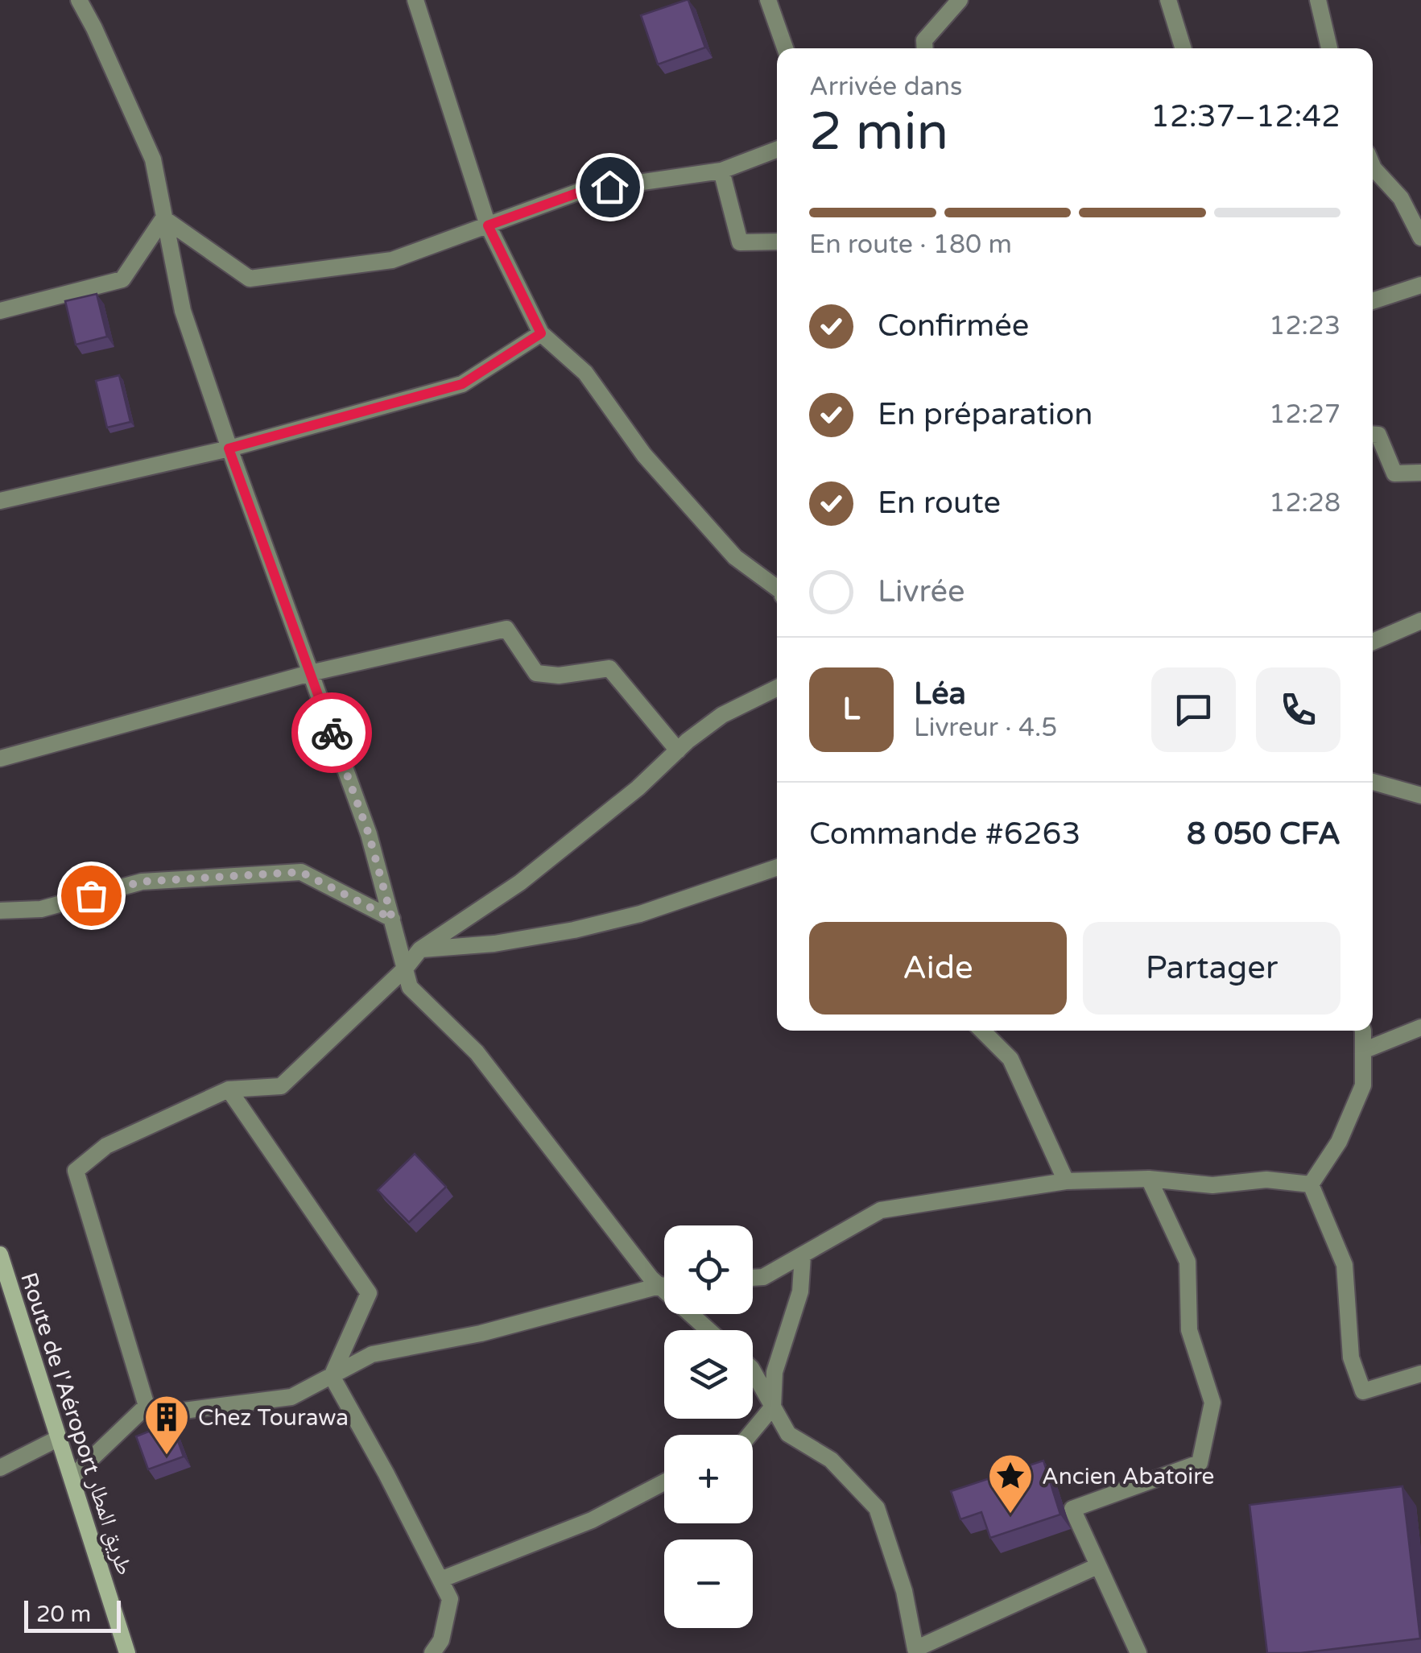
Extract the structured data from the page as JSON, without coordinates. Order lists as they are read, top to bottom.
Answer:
{
  "streets": {
    "main road": ["Route de l'Aéroport طريق المطار"]
  },
  "places": {
    "building": ["Chez Tourawa"],
    "place": ["Ancien Abatoire"]
  },
  "scale_bar": "20 m",
  "page": {
    "heading": ["2 min", "Arrivée dans", "12:37–12:42"],
    "panel": [
      "Léa",
      "Livreur · 4.5",
      "Commande #6263",
      "8 050 CFA"
    ],
    "bar": "En route · 180 m",
    "list": [
      ["Confirmée", "12:23"],
      ["En préparation", "12:27"],
      ["En route", "12:28"],
      "Livrée"
    ],
    "round": "L",
    "buttons": ["Aide", "Partager"],
    "map_buttons": ["+", "−"],
    "scale": "20 m"
  }
}
